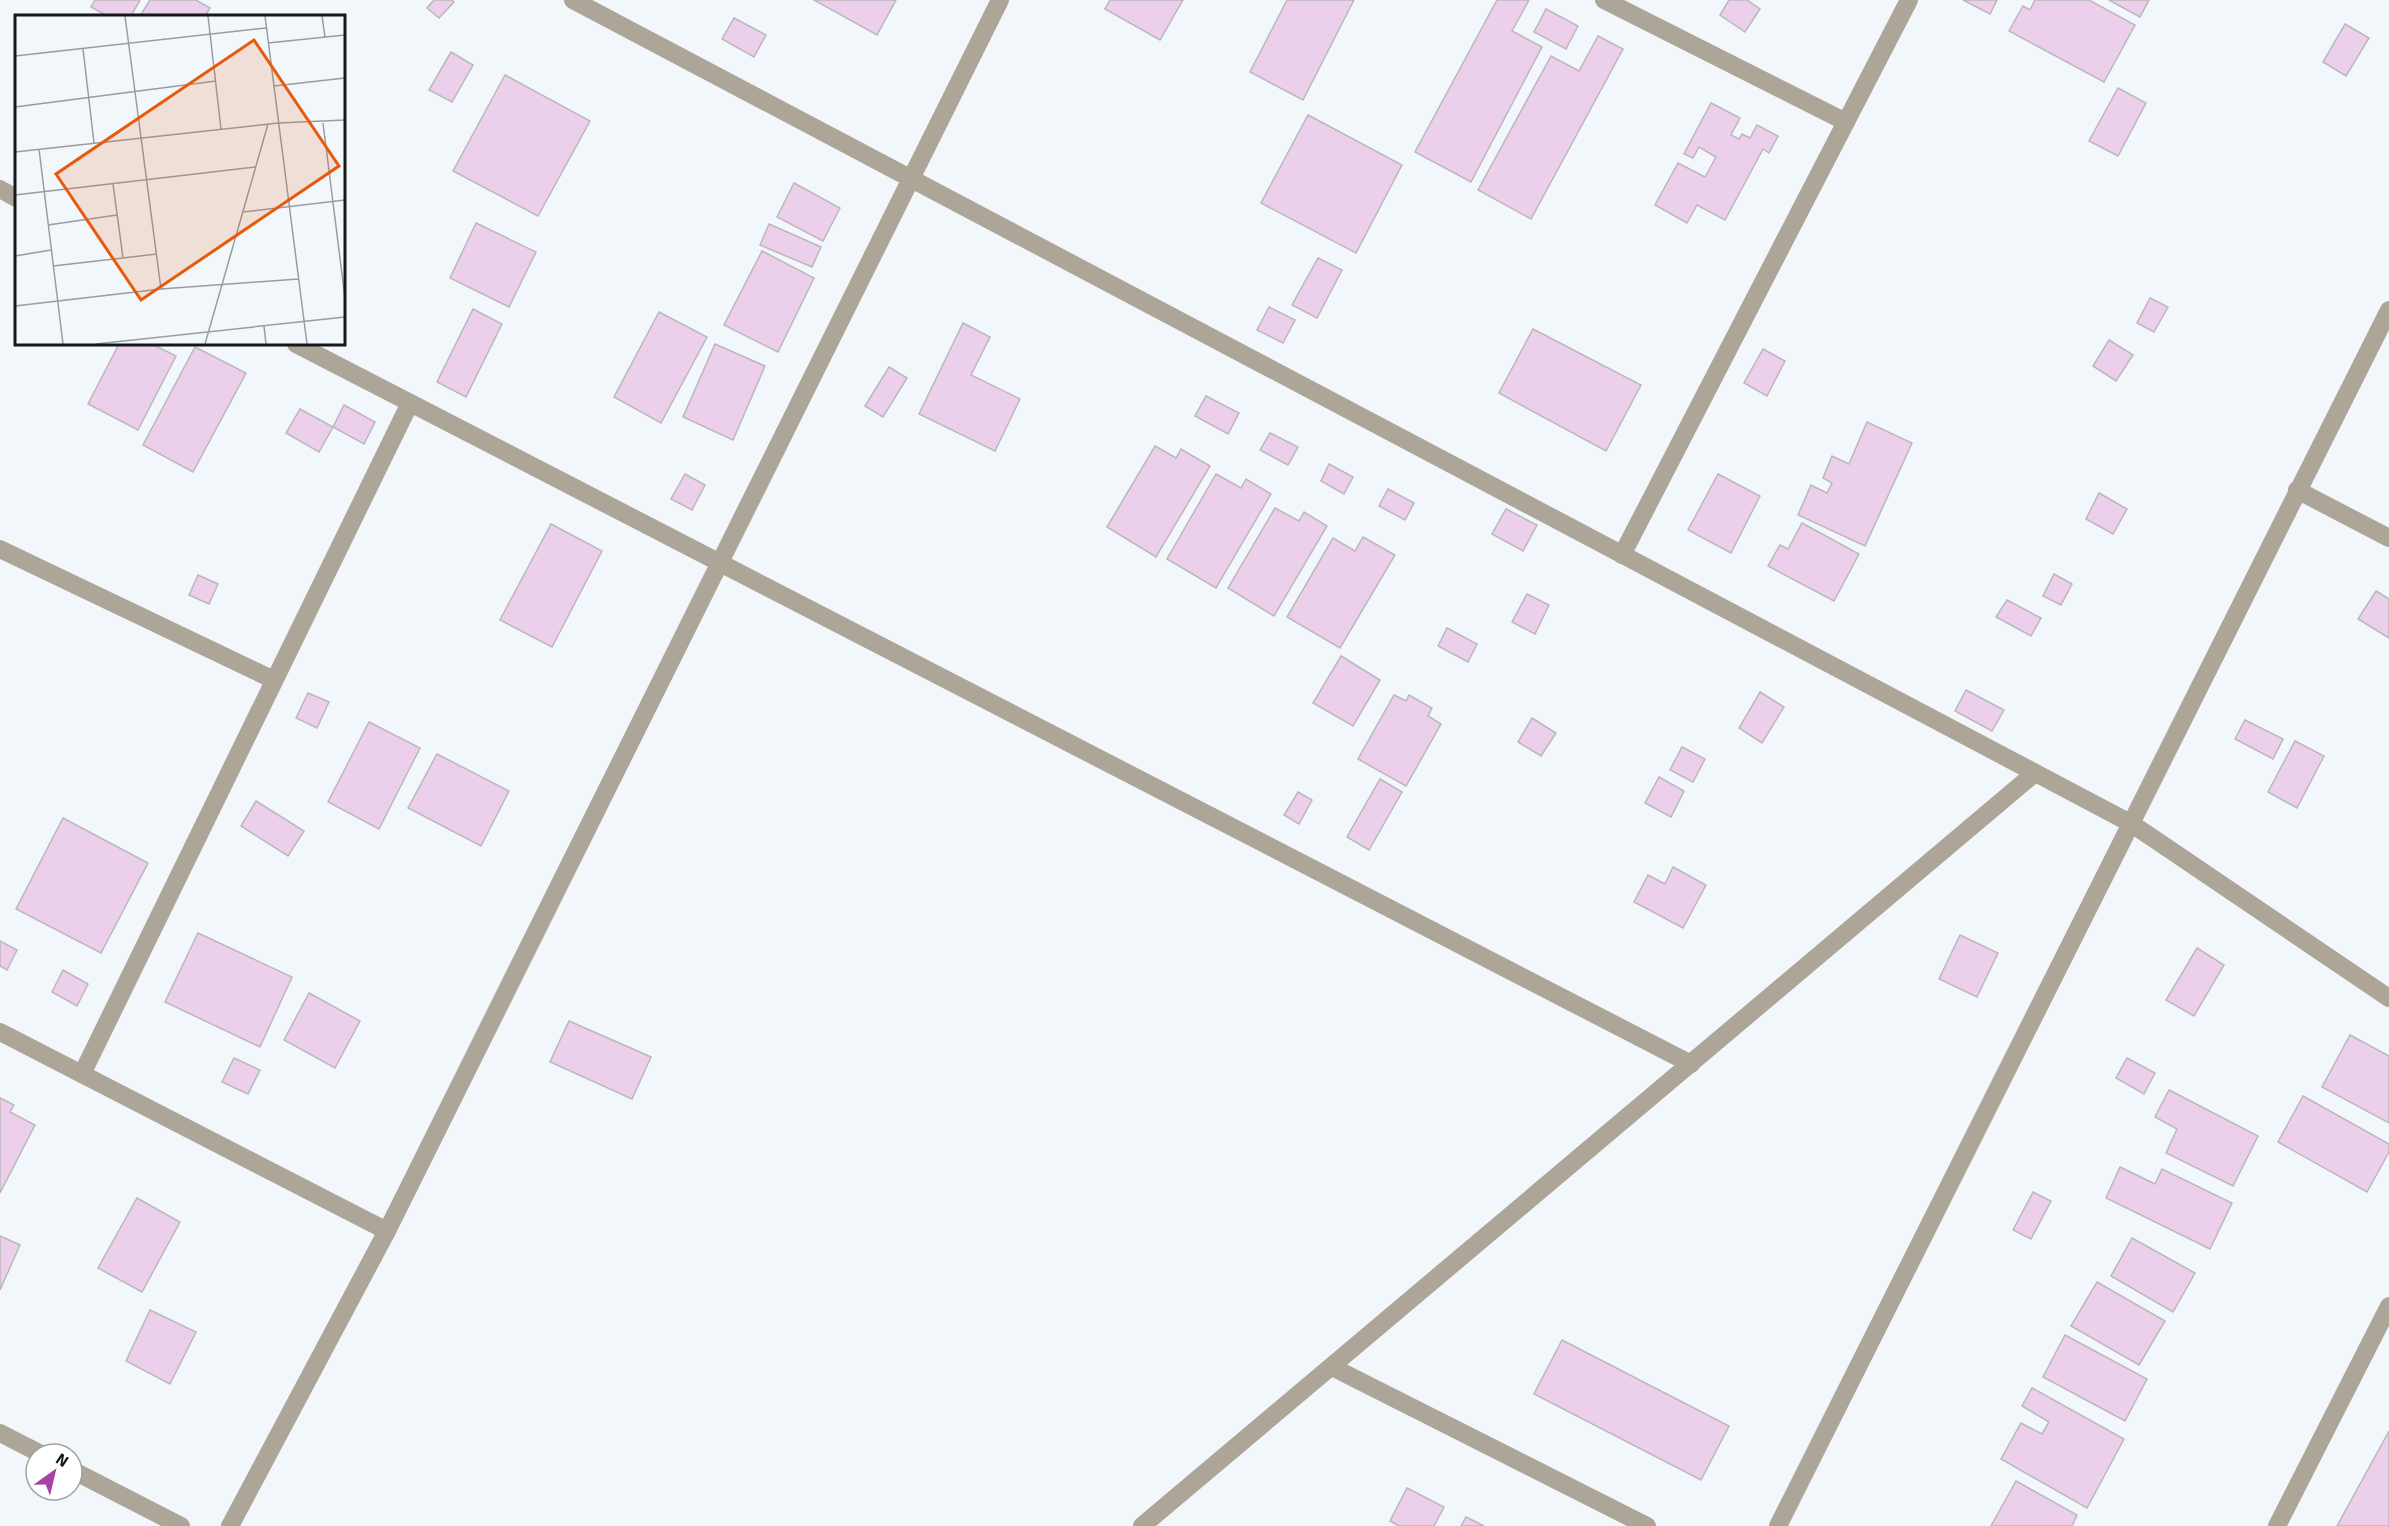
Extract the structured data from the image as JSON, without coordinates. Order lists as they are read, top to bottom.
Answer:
{
  "north": "top right"
}
